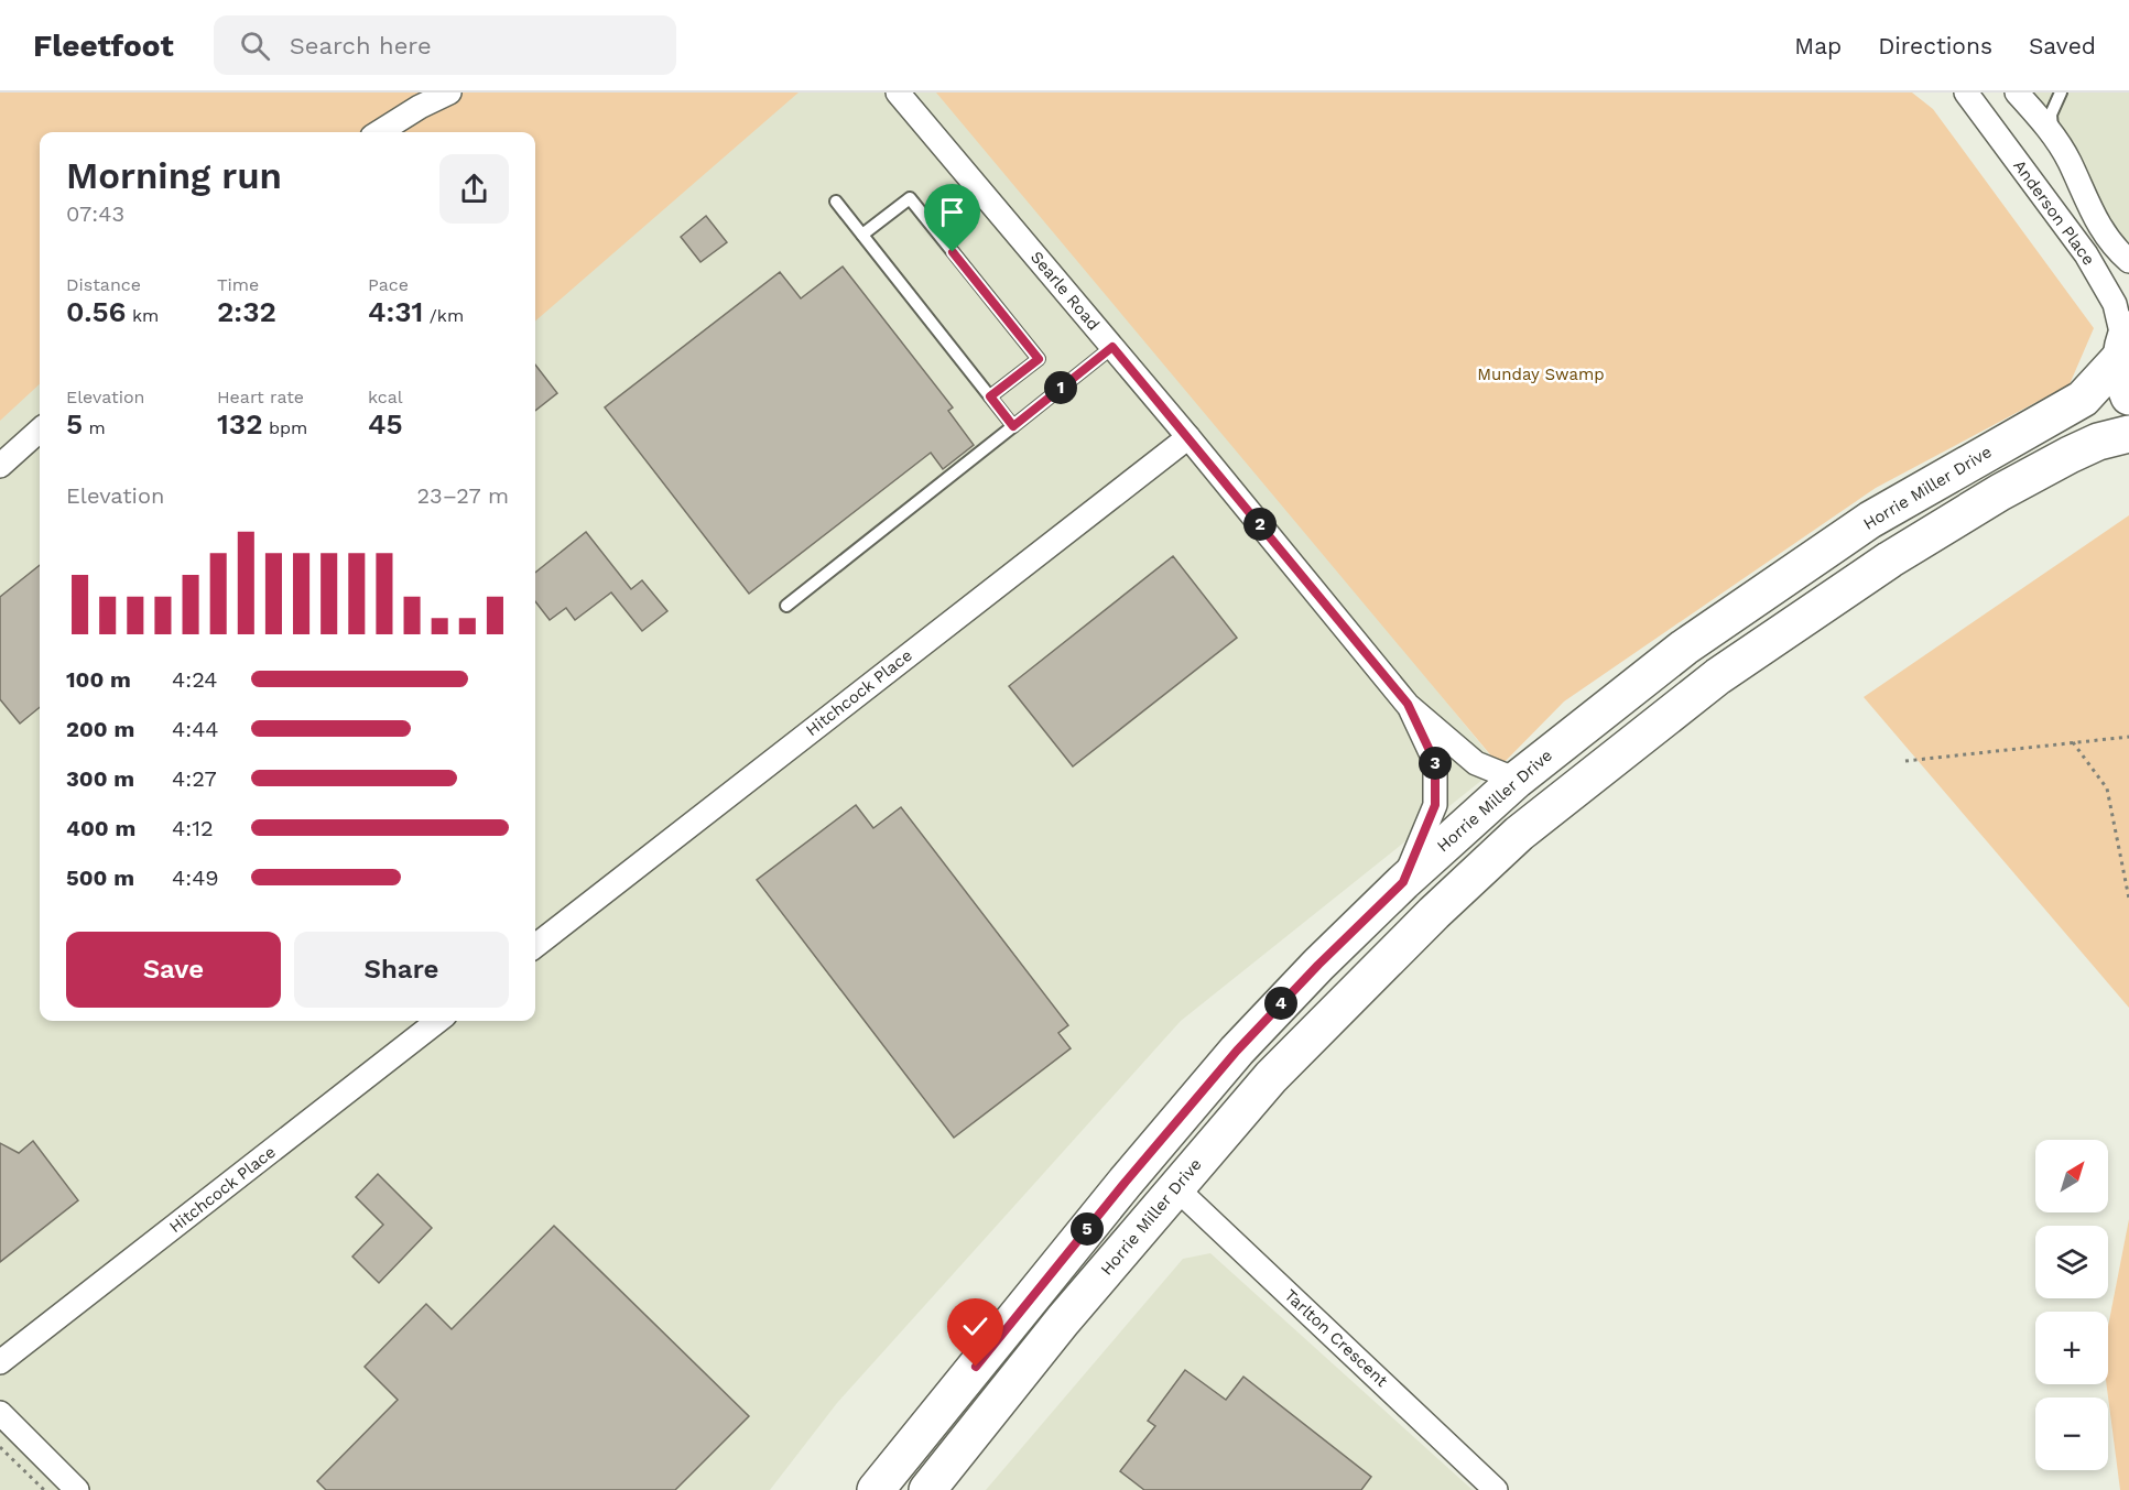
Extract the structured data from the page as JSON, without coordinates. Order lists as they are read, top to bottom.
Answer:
{
  "streets": {
    "main road": ["Horrie Miller Drive"],
    "street": [
      "Anderson Place",
      "Searle Road",
      "Hitchcock Place",
      "Tarlton Crescent"
    ]
  },
  "crossings": [
    ["Anderson Place", "Horrie Miller Drive"],
    ["Searle Road", "Horrie Miller Drive"],
    ["Searle Road", "Hitchcock Place"],
    ["Horrie Miller Drive", "Tarlton Crescent"]
  ],
  "parks": ["Munday Swamp"],
  "north": "top right",
  "page": {
    "header": "Fleetfoot",
    "search": "Search here",
    "nav": ["Map", "Directions", "Saved"],
    "heading": ["Morning run", "07:43"],
    "stats": [
      ["Distance", "0.56 km"],
      ["Time", "2:32"],
      ["Pace", "4:31 /km"],
      ["Elevation", "5 m"],
      ["Heart rate", "132 bpm"],
      ["kcal", "45"]
    ],
    "pins": [
      "1",
      "2",
      "3",
      "4",
      "5"
    ],
    "chart": ["Elevation", "23–27 m"],
    "list": [
      {
        "name": "100 m",
        "note": "4:24"
      },
      {
        "name": "200 m",
        "note": "4:44"
      },
      {
        "name": "300 m",
        "note": "4:27"
      },
      {
        "name": "400 m",
        "note": "4:12"
      },
      {
        "name": "500 m",
        "note": "4:49"
      }
    ],
    "buttons": ["Save", "Share"],
    "map_buttons": ["+", "−"]
  }
}
